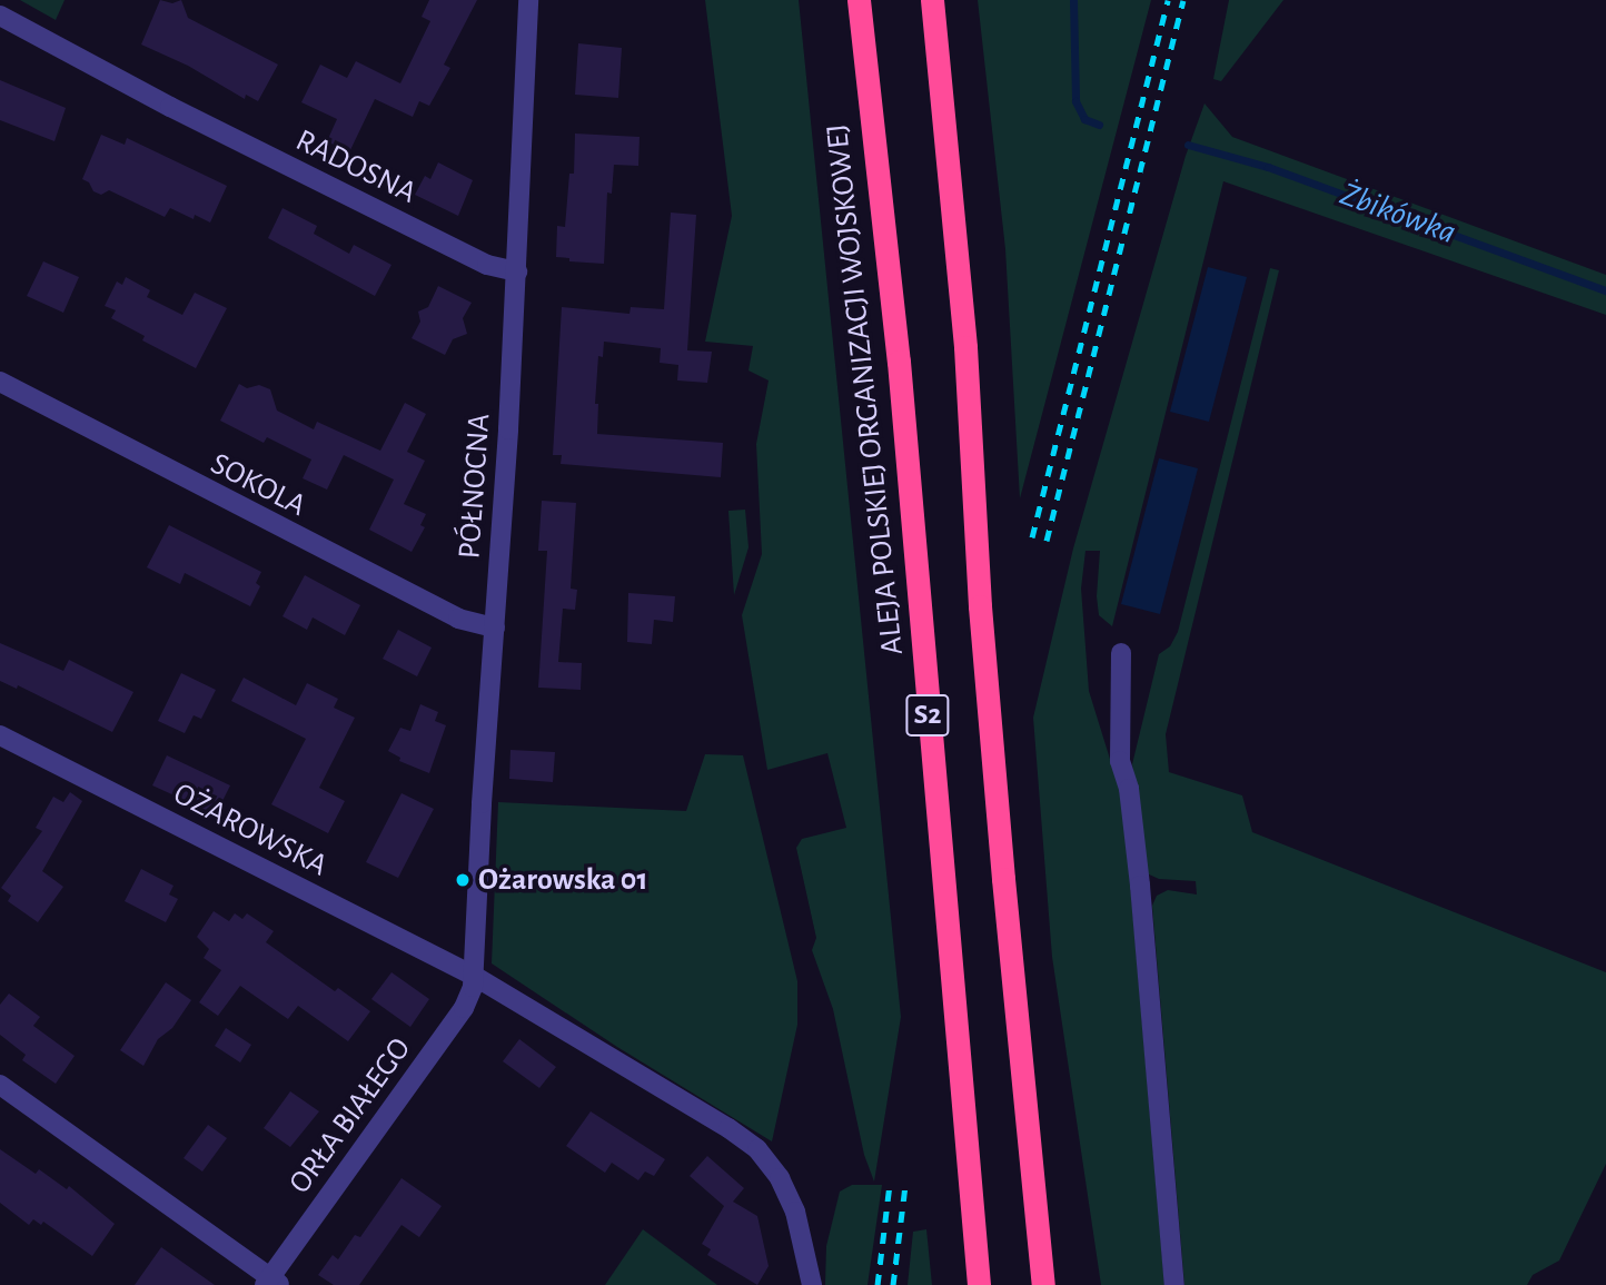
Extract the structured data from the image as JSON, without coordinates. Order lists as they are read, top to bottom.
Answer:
{
  "streets": {
    "highway": ["ALEJA POLSKIEJ ORGANIZACJI WOJSKOWEJ", "S2"],
    "street": [
      "RADOSNA",
      "SOKOLA",
      "PÓŁNOCNA",
      "OŻAROWSKA",
      "ORŁA BIAŁEGO"
    ]
  },
  "crossings": [
    ["RADOSNA", "PÓŁNOCNA"],
    ["SOKOLA", "PÓŁNOCNA"],
    ["PÓŁNOCNA", "OŻAROWSKA"],
    ["PÓŁNOCNA", "ORŁA BIAŁEGO"],
    ["OŻAROWSKA", "ORŁA BIAŁEGO"]
  ],
  "water": ["Żbikówka"],
  "places": ["Ożarowska 01"]
}
